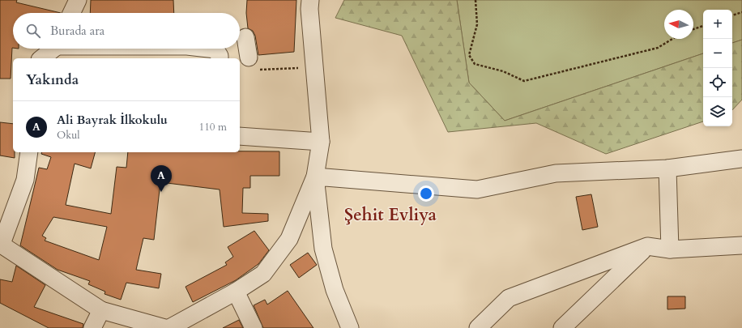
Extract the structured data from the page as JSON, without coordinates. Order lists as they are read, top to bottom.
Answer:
{
  "districts": ["Şehit Evliya"],
  "north": "left",
  "page": {
    "map_buttons": ["+", "−"],
    "search": "Burada ara",
    "heading": "Yakında",
    "list": [
      {
        "mark": "A",
        "name": "Ali Bayrak İlkokulu",
        "note": "Okul",
        "value": "110 m"
      }
    ],
    "pins": "A"
  }
}
